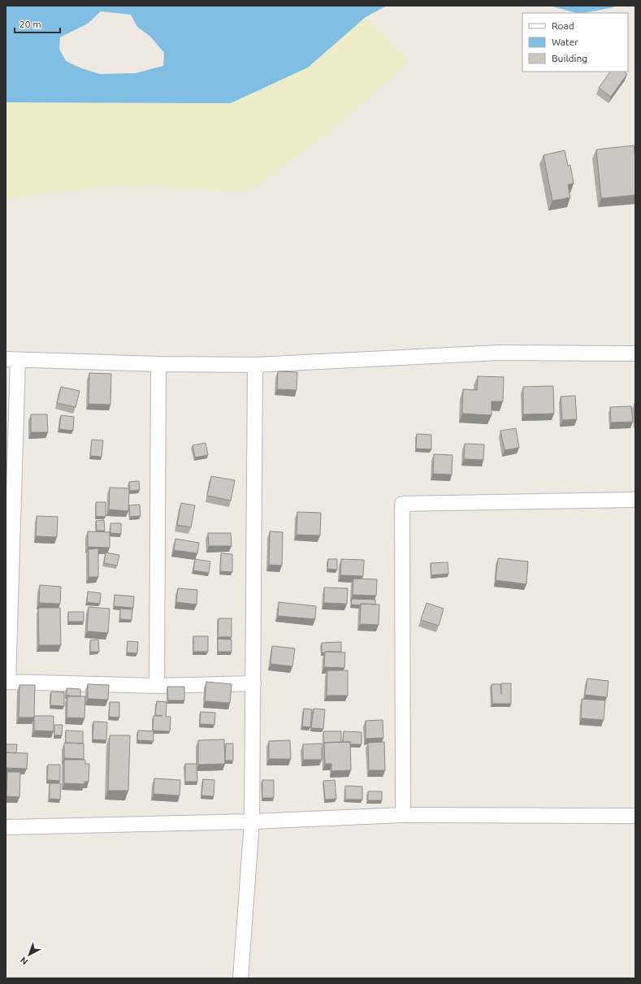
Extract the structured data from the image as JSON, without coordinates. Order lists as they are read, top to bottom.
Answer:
{
  "legend": ["Road", "Water", "Building"],
  "scale_bar": "20 m",
  "north": "bottom left"
}
